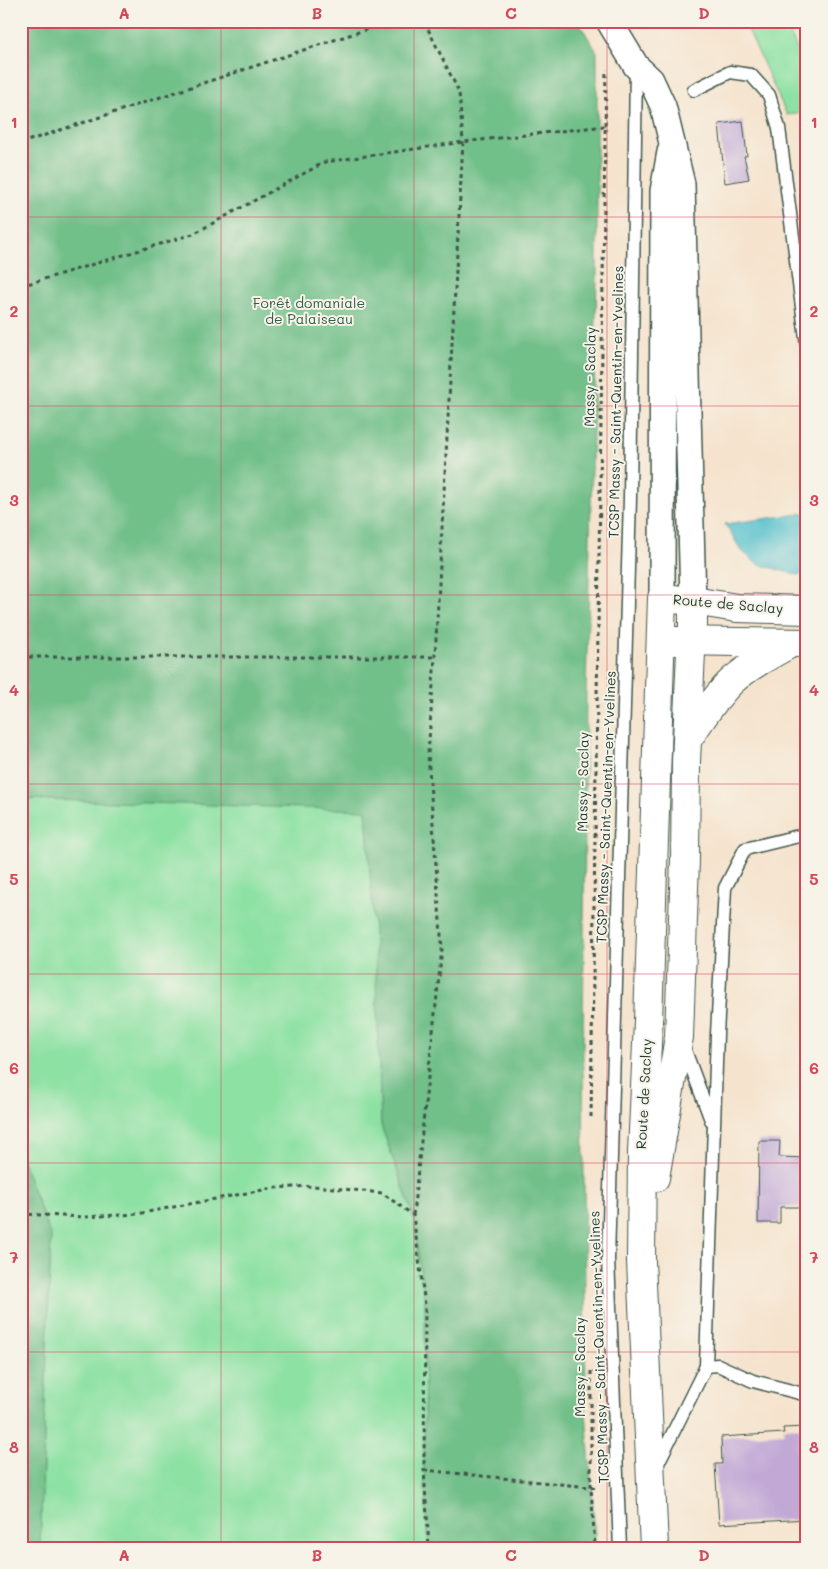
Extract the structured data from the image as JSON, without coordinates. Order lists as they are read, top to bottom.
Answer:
{
  "streets": {
    "main road": ["Route de Saclay"],
    "lane": ["TCSP Massy - Saint-Quentin-en-Yvelines"],
    "path": ["Massy - Saclay"]
  },
  "parks": ["Forêt domaniale de Palaiseau"],
  "grid": {
    "columns": [
      "A",
      "B",
      "C",
      "D"
    ],
    "rows": [
      "1",
      "2",
      "3",
      "4",
      "5",
      "6",
      "7",
      "8"
    ]
  }
}
